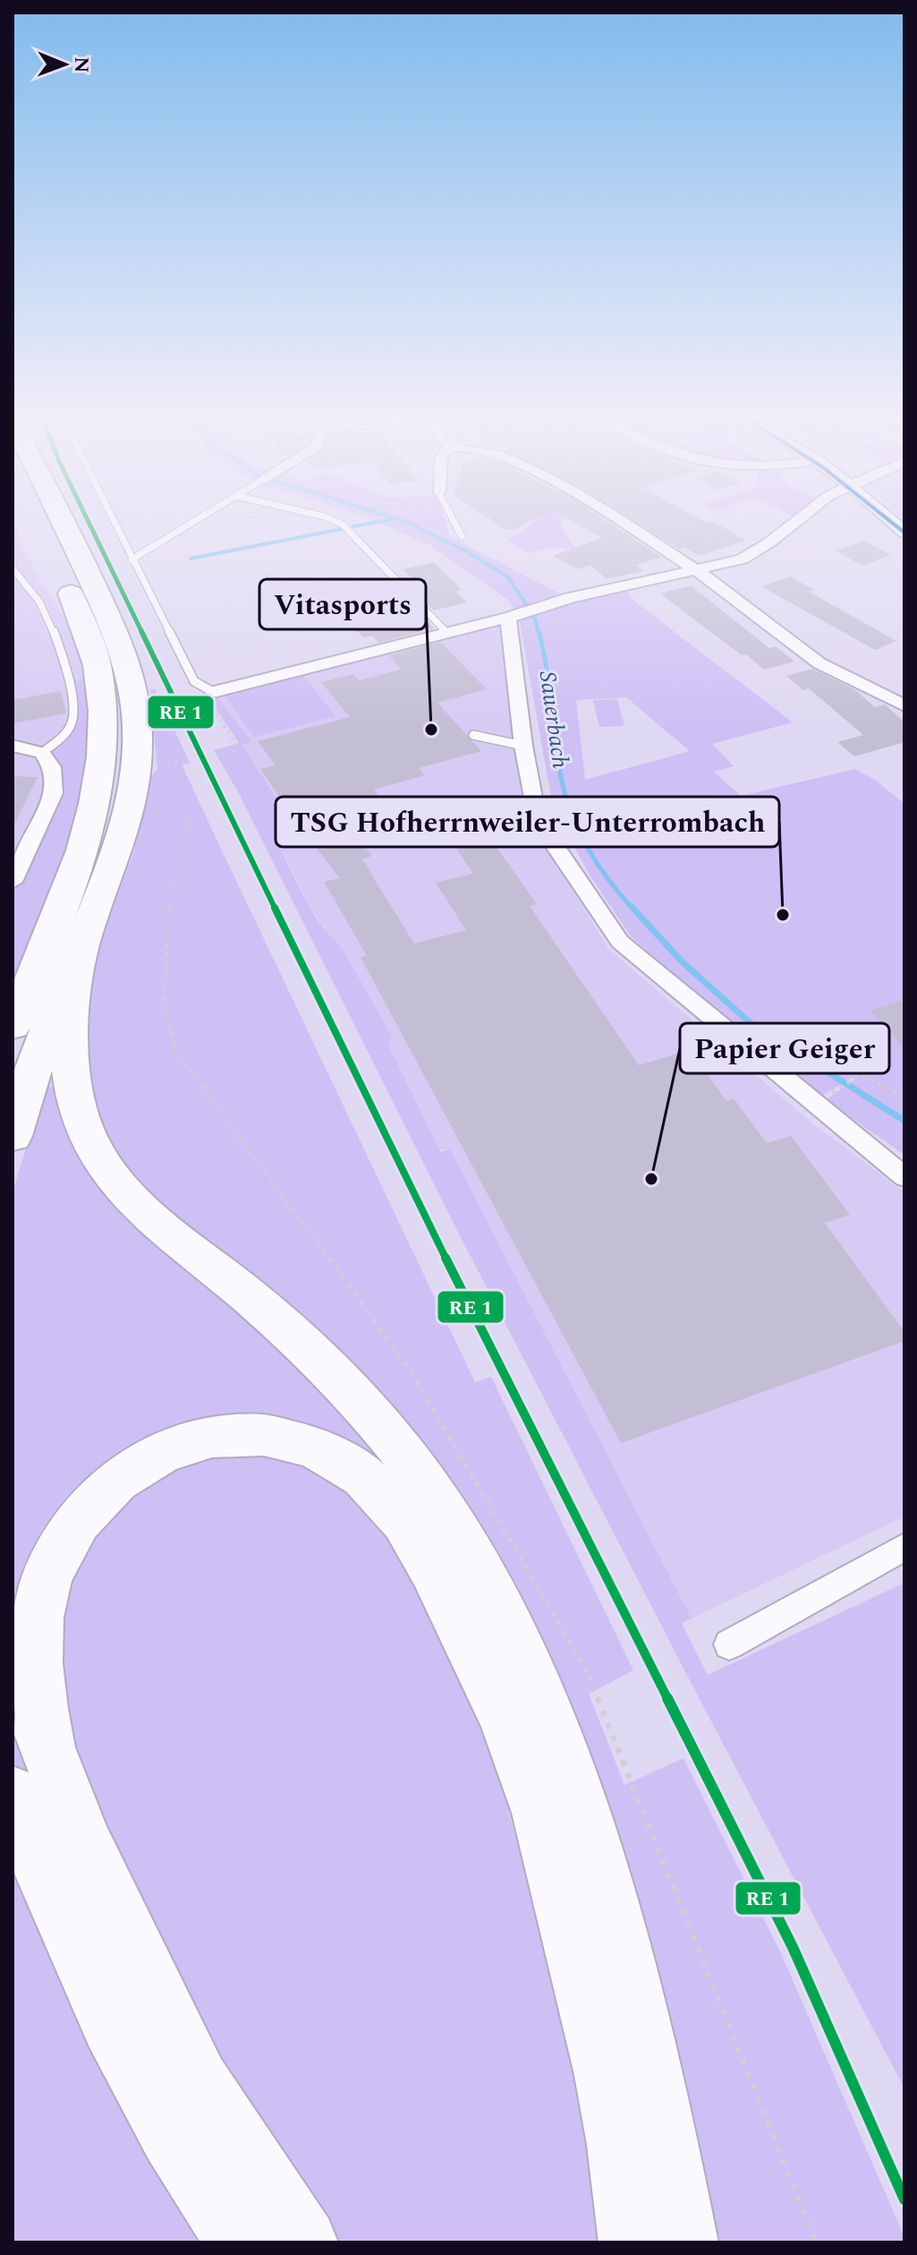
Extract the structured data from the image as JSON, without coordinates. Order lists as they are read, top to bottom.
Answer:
{
  "water": ["Sauerbach"],
  "places": ["Vitasports", "TSG Hofherrnweiler-Unterrombach", "Papier Geiger"],
  "north": "right"
}
